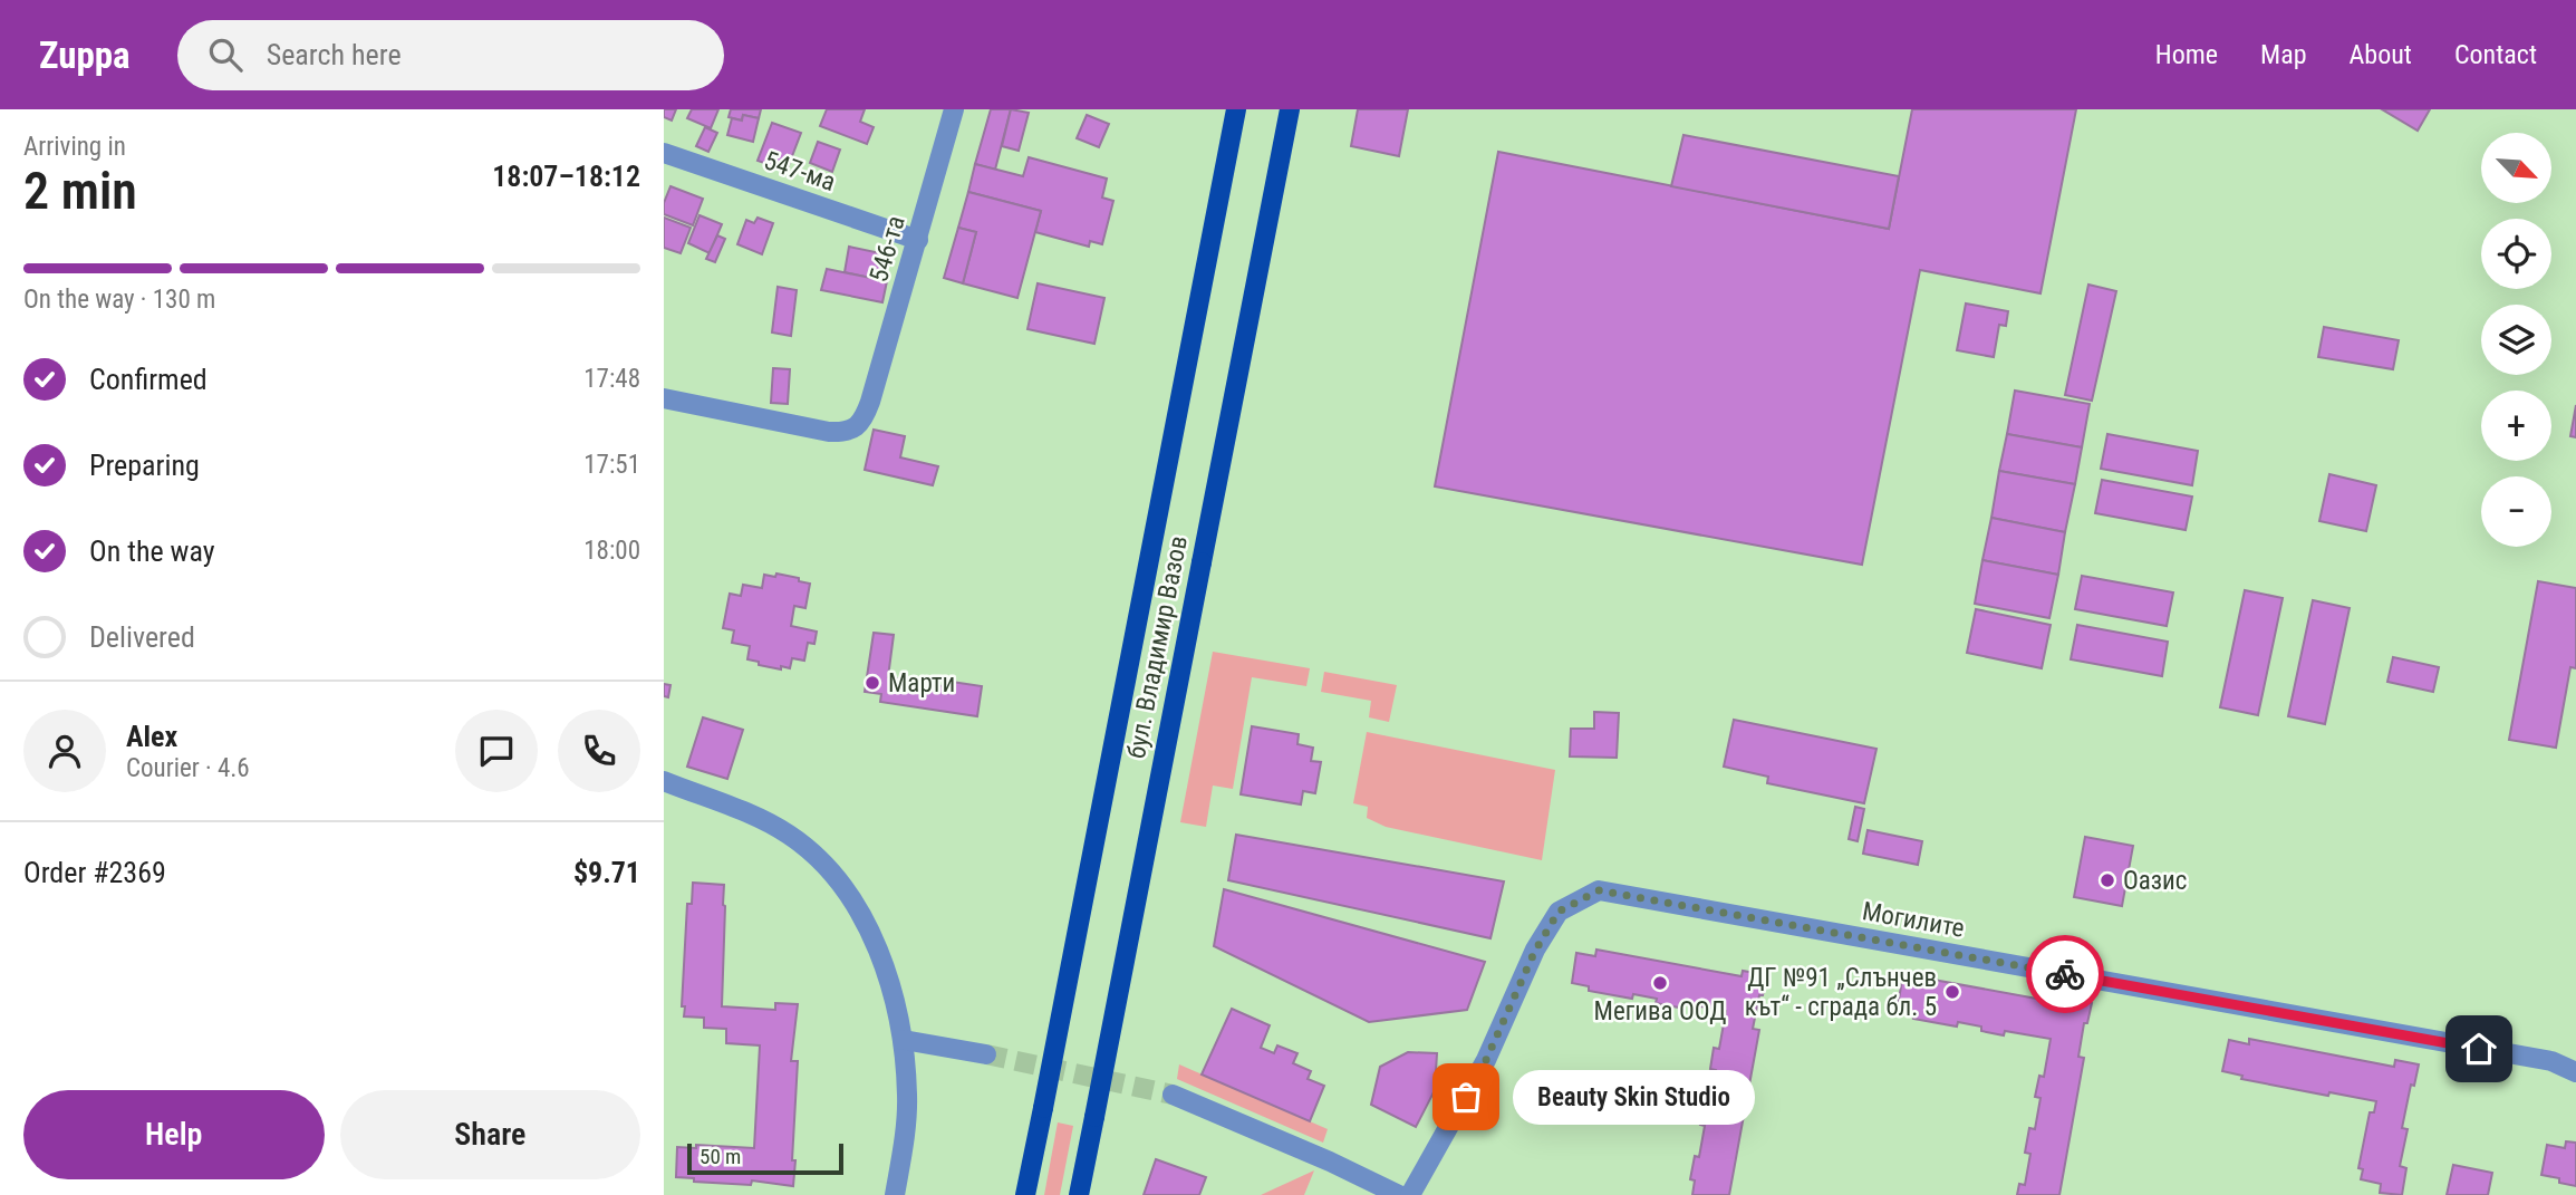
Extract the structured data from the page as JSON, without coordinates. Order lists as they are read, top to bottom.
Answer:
{
  "streets": {
    "main road": ["бул. Владимир Вазов"],
    "street": ["547-ма", "546-та", "Могилите"]
  },
  "crossings": [
    ["547-ма", "546-та"]
  ],
  "places": [
    "Марти",
    "Оазис",
    "Мегива ООД",
    "ДГ №91 „Слънчев кът“ - сграда бл. 5",
    "Beauty Skin Studio"
  ],
  "scale_bar": "50 m",
  "north": "bottom right",
  "page": {
    "header": "Zuppa",
    "search": "Search here",
    "nav": [
      "Home",
      "Map",
      "About",
      "Contact"
    ],
    "heading": ["2 min", "Arriving in", "18:07–18:12"],
    "panel": [
      "Alex",
      "Courier · 4.6",
      "Order #2369",
      "$9.71"
    ],
    "map_buttons": ["+", "−"],
    "bar": "On the way · 130 m",
    "list": [
      ["Confirmed", "17:48"],
      ["Preparing", "17:51"],
      ["On the way", "18:00"],
      "Delivered"
    ],
    "bubble": "Beauty Skin Studio",
    "buttons": ["Help", "Share"],
    "scale": "50 m"
  }
}
